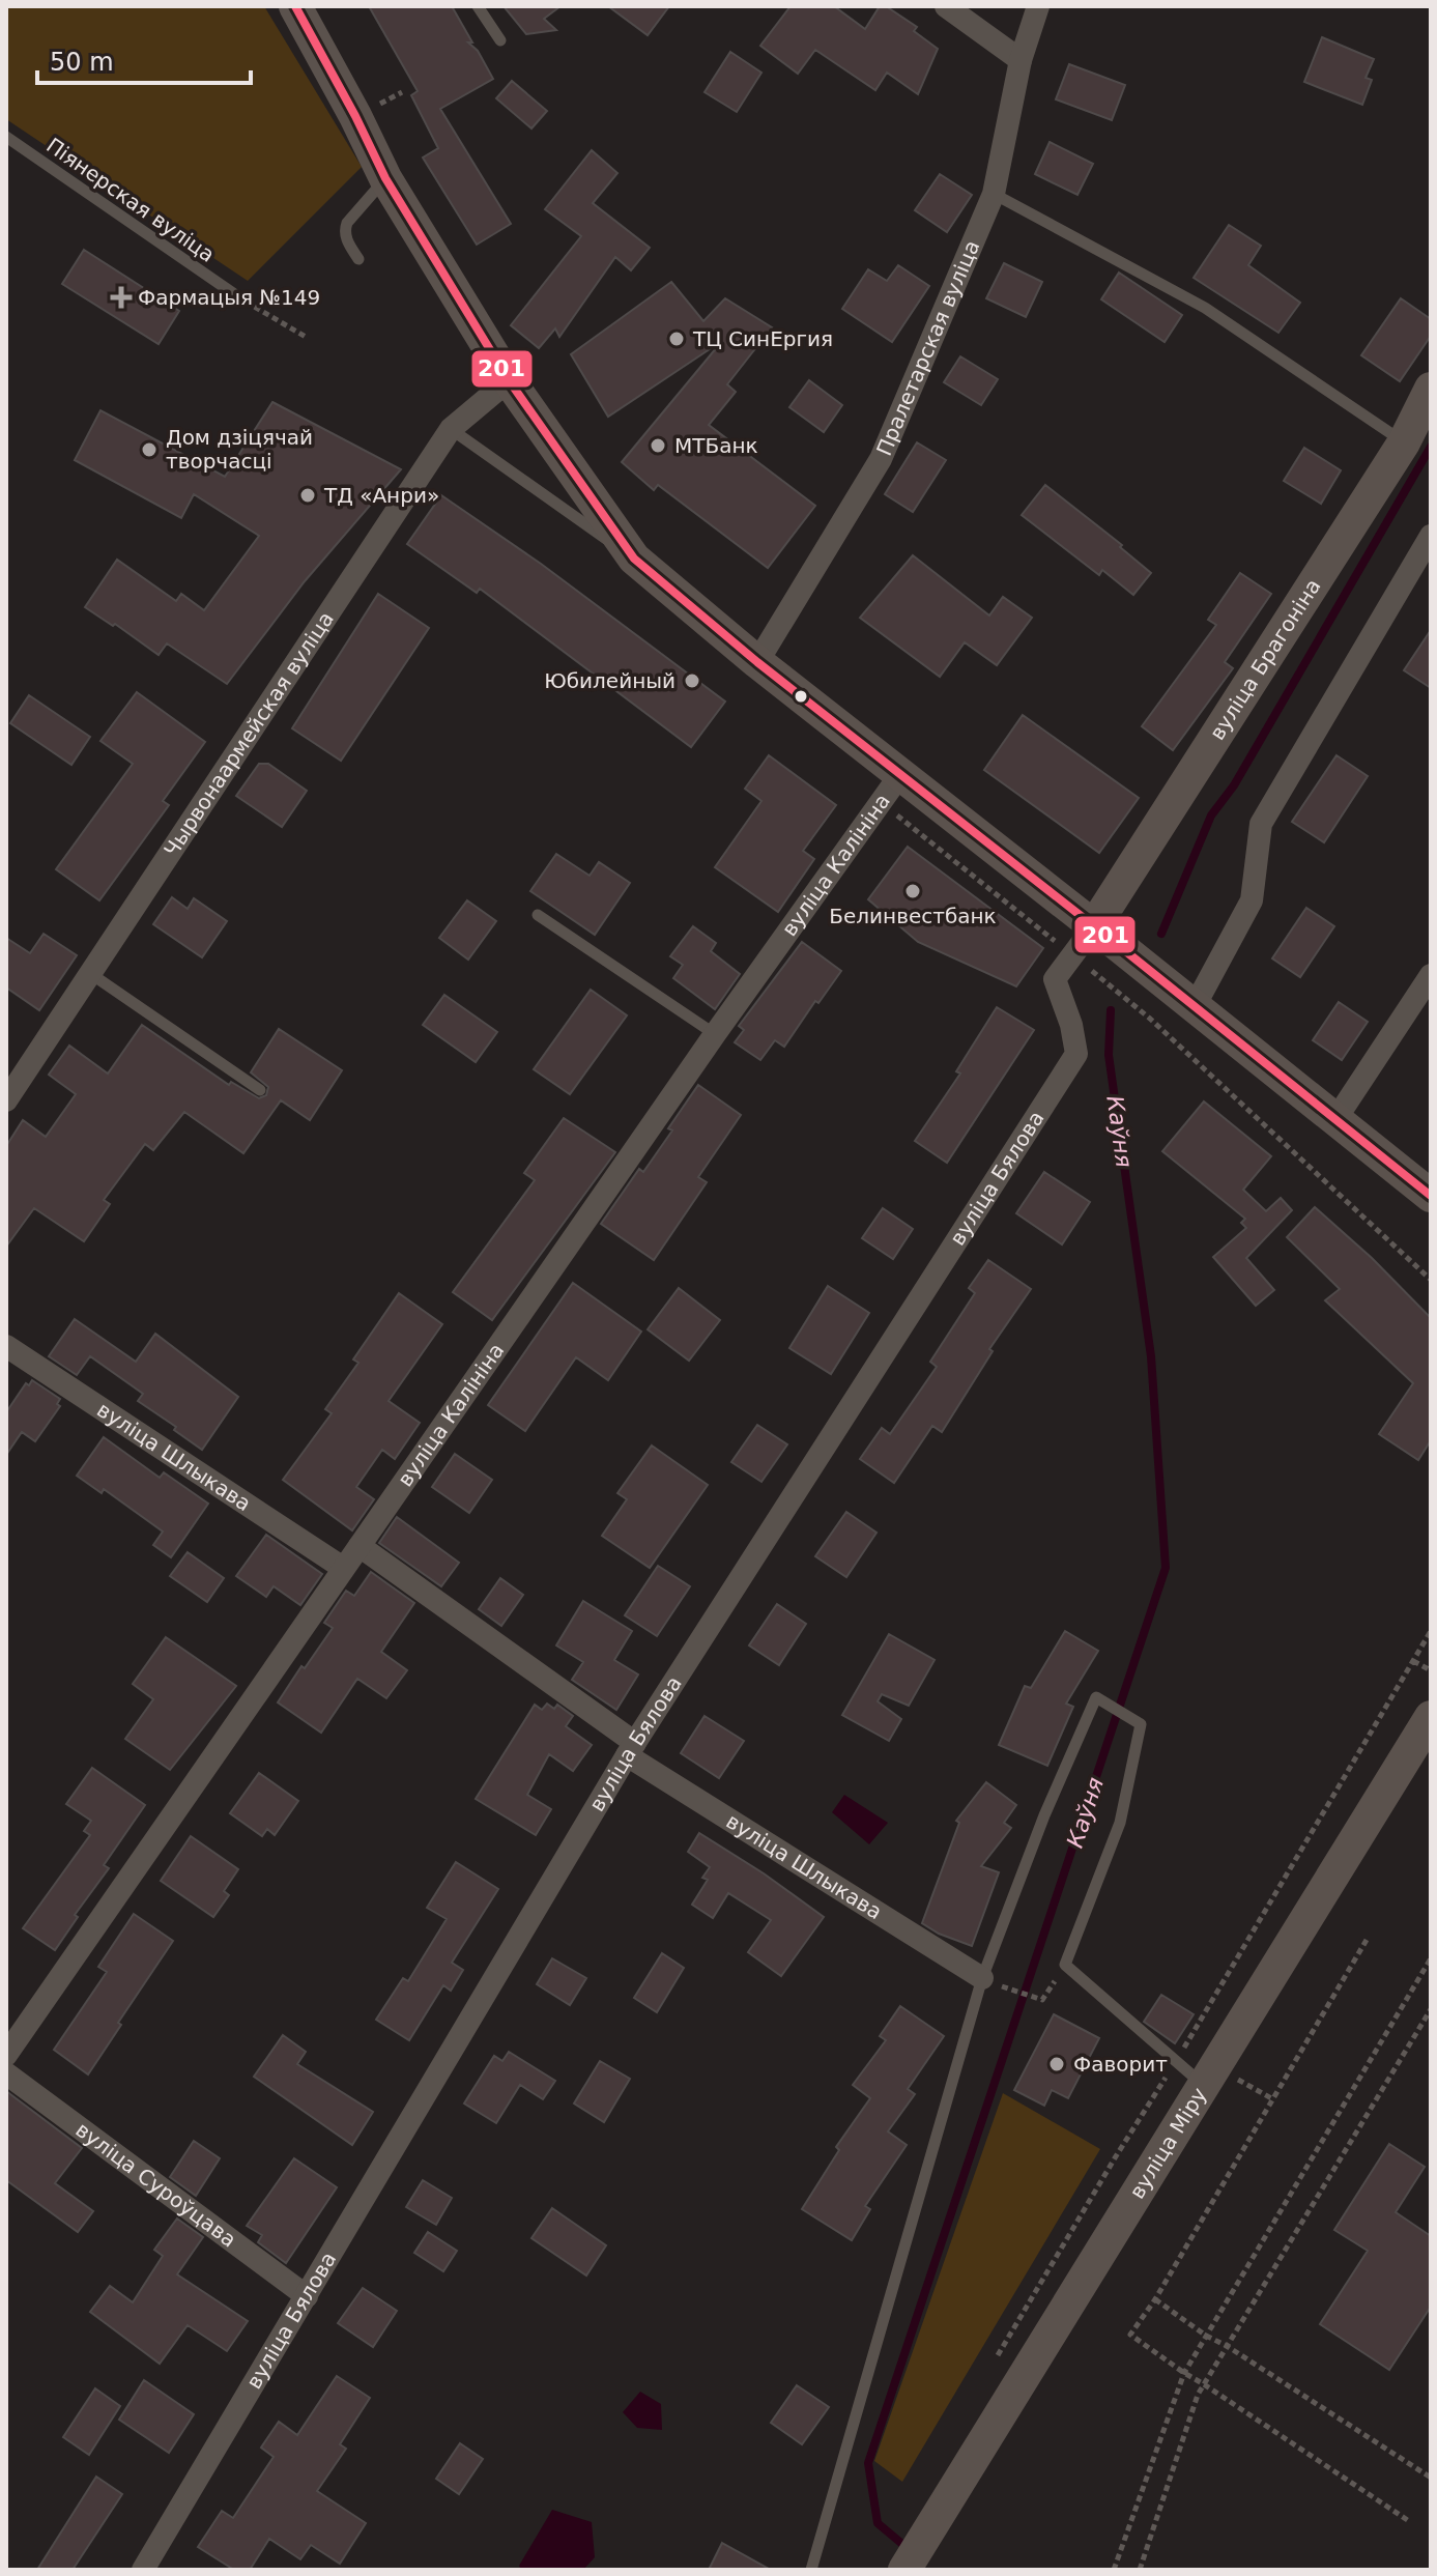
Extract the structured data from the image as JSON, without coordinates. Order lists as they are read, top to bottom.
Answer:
{
  "streets": {
    "main road": ["вуліца Брагоніна", "вуліца Міру"],
    "street": [
      "Пралетарская вуліца",
      "Чырвонаармейская вуліца",
      "вуліца Калініна",
      "вуліца Бялова",
      "вуліца Шлыкава",
      "вуліца Суроўцава"
    ],
    "lane": ["Піянерская вуліца"]
  },
  "crossings": [
    ["вуліца Брагоніна", "вуліца Бялова"],
    ["вуліца Калініна", "вуліца Шлыкава"],
    ["вуліца Бялова", "вуліца Шлыкава"],
    ["вуліца Бялова", "вуліца Суроўцава"]
  ],
  "water": ["Каўня"],
  "places": {
    "health": ["Фармацыя №149"],
    "other": [
      "ТЦ СинЕргия",
      "МТБанк",
      "Дом дзіцячай творчасці",
      "ТД «Анри»",
      "Юбилейный",
      "Белинвестбанк",
      "Фаворит"
    ]
  },
  "lines": ["transit line 201"],
  "scale_bar": "50 m"
}
